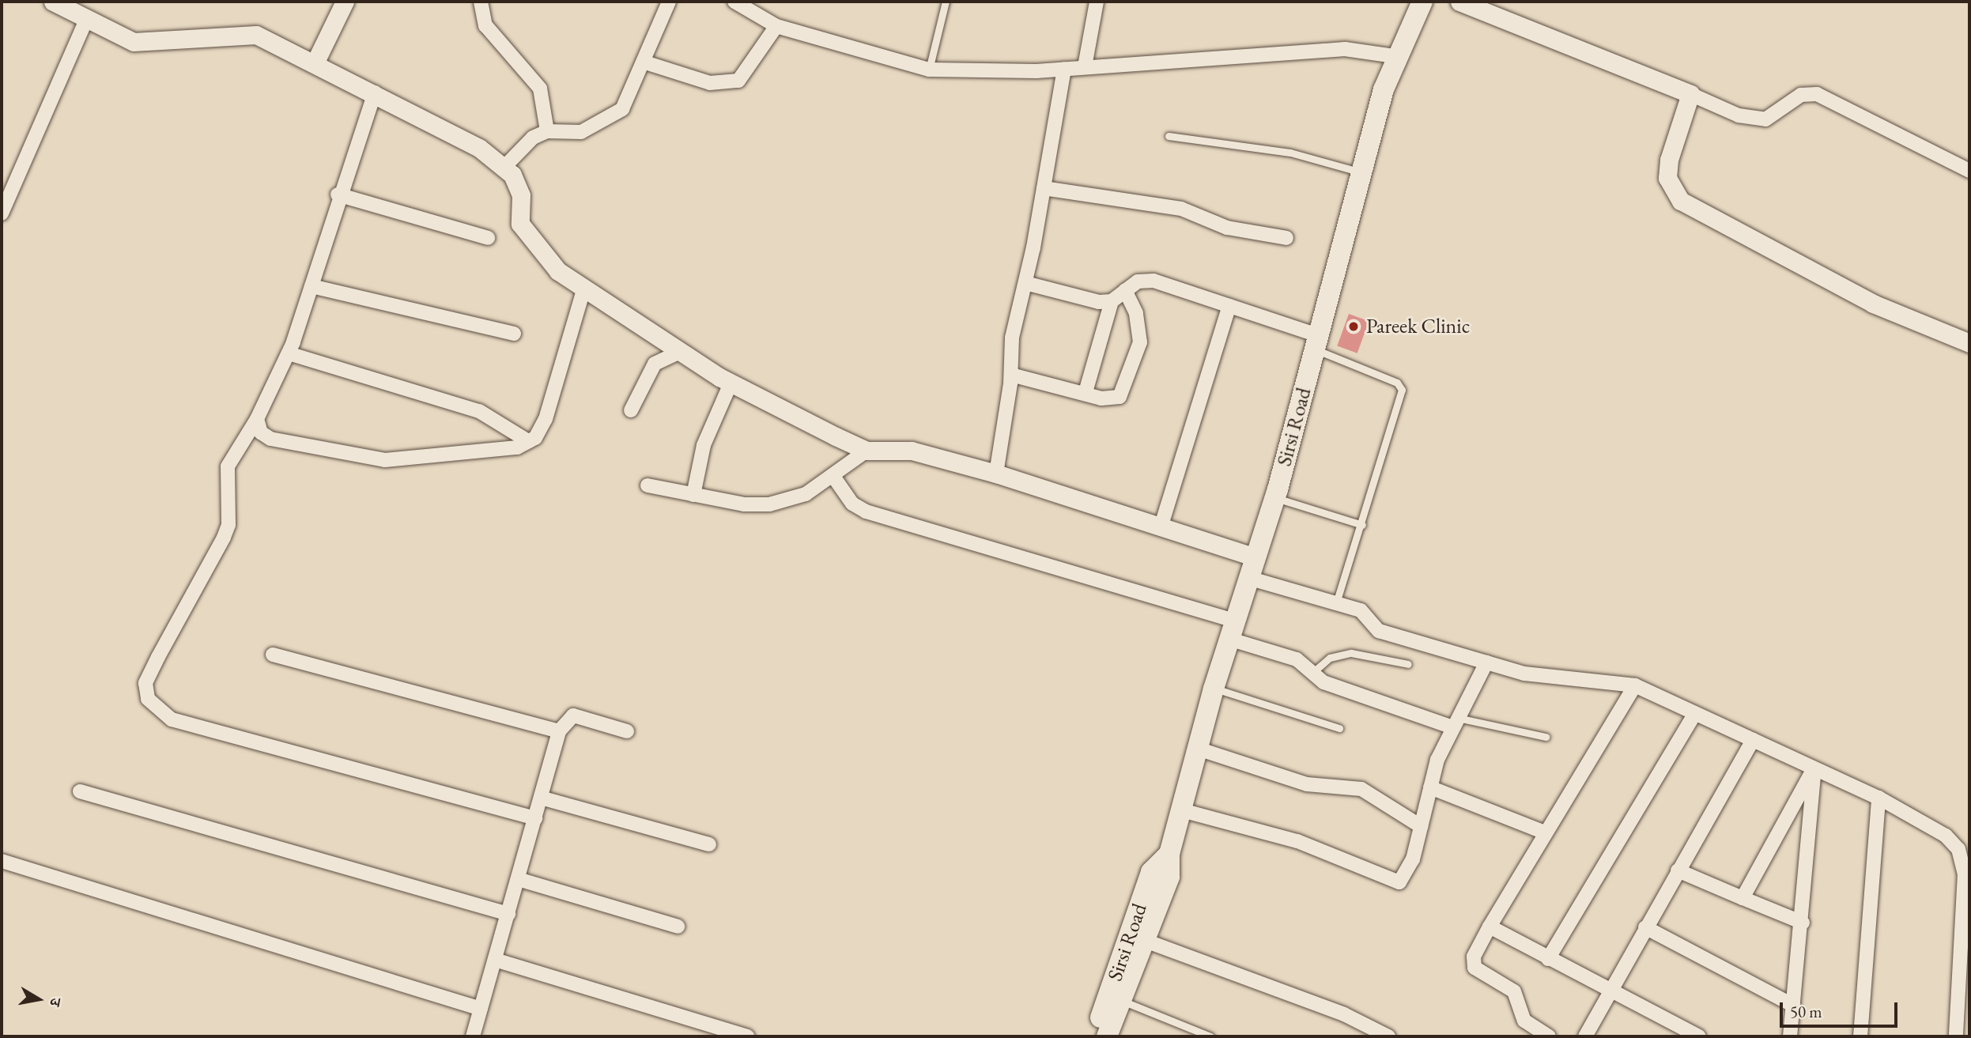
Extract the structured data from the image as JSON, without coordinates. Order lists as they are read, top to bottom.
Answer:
{
  "streets": {
    "main road": ["Sirsi Road"]
  },
  "places": ["Pareek Clinic"],
  "scale_bar": "50 m",
  "north": "right"
}
